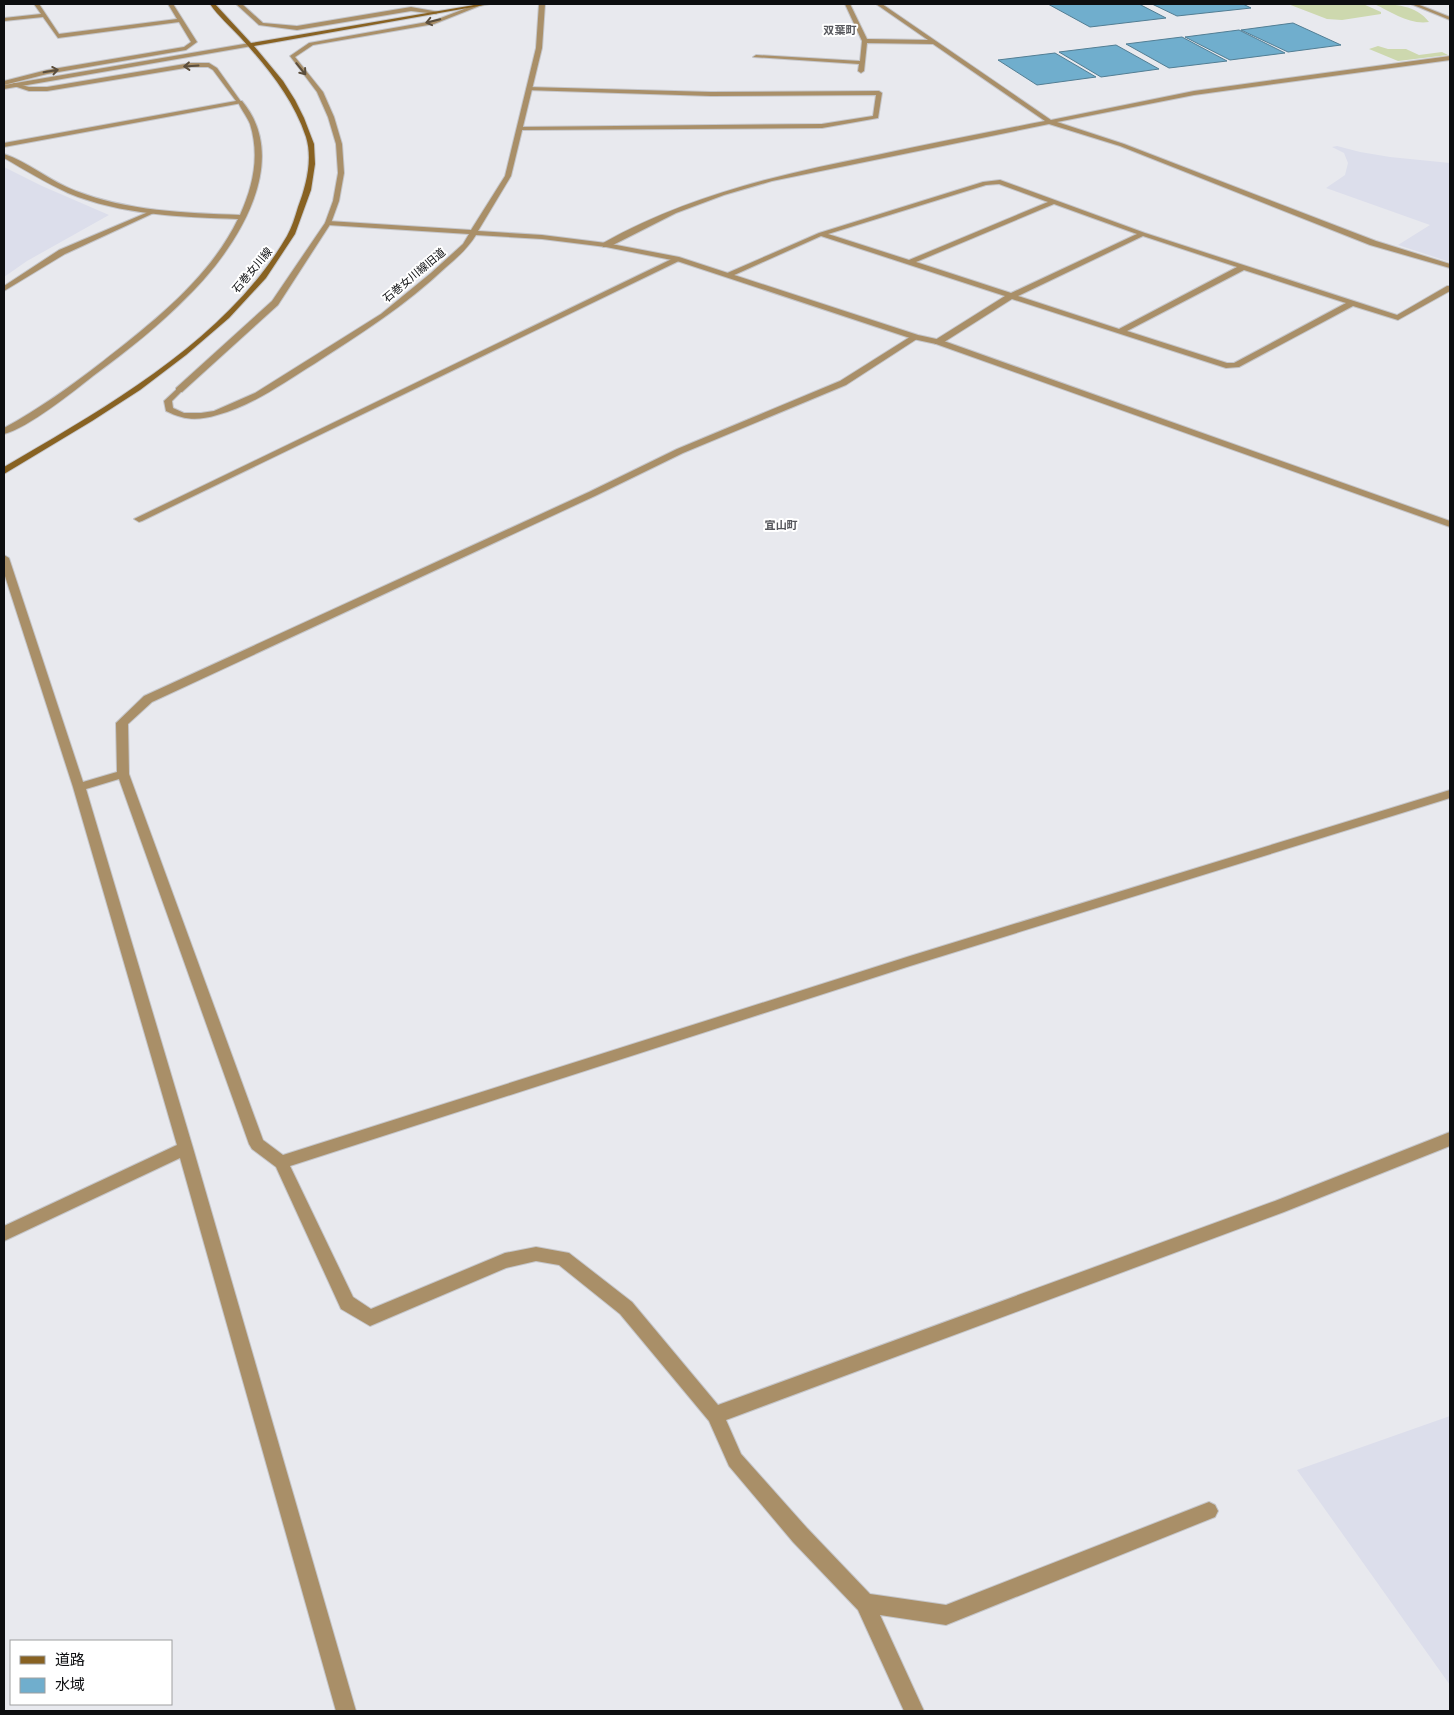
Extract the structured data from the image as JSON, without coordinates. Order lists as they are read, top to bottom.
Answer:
{
  "streets": {
    "main road": ["石巻女川線"],
    "street": ["石巻女川線旧道"]
  },
  "districts": ["双葉町", "宜山町"],
  "legend": ["道路", "水域"]
}
